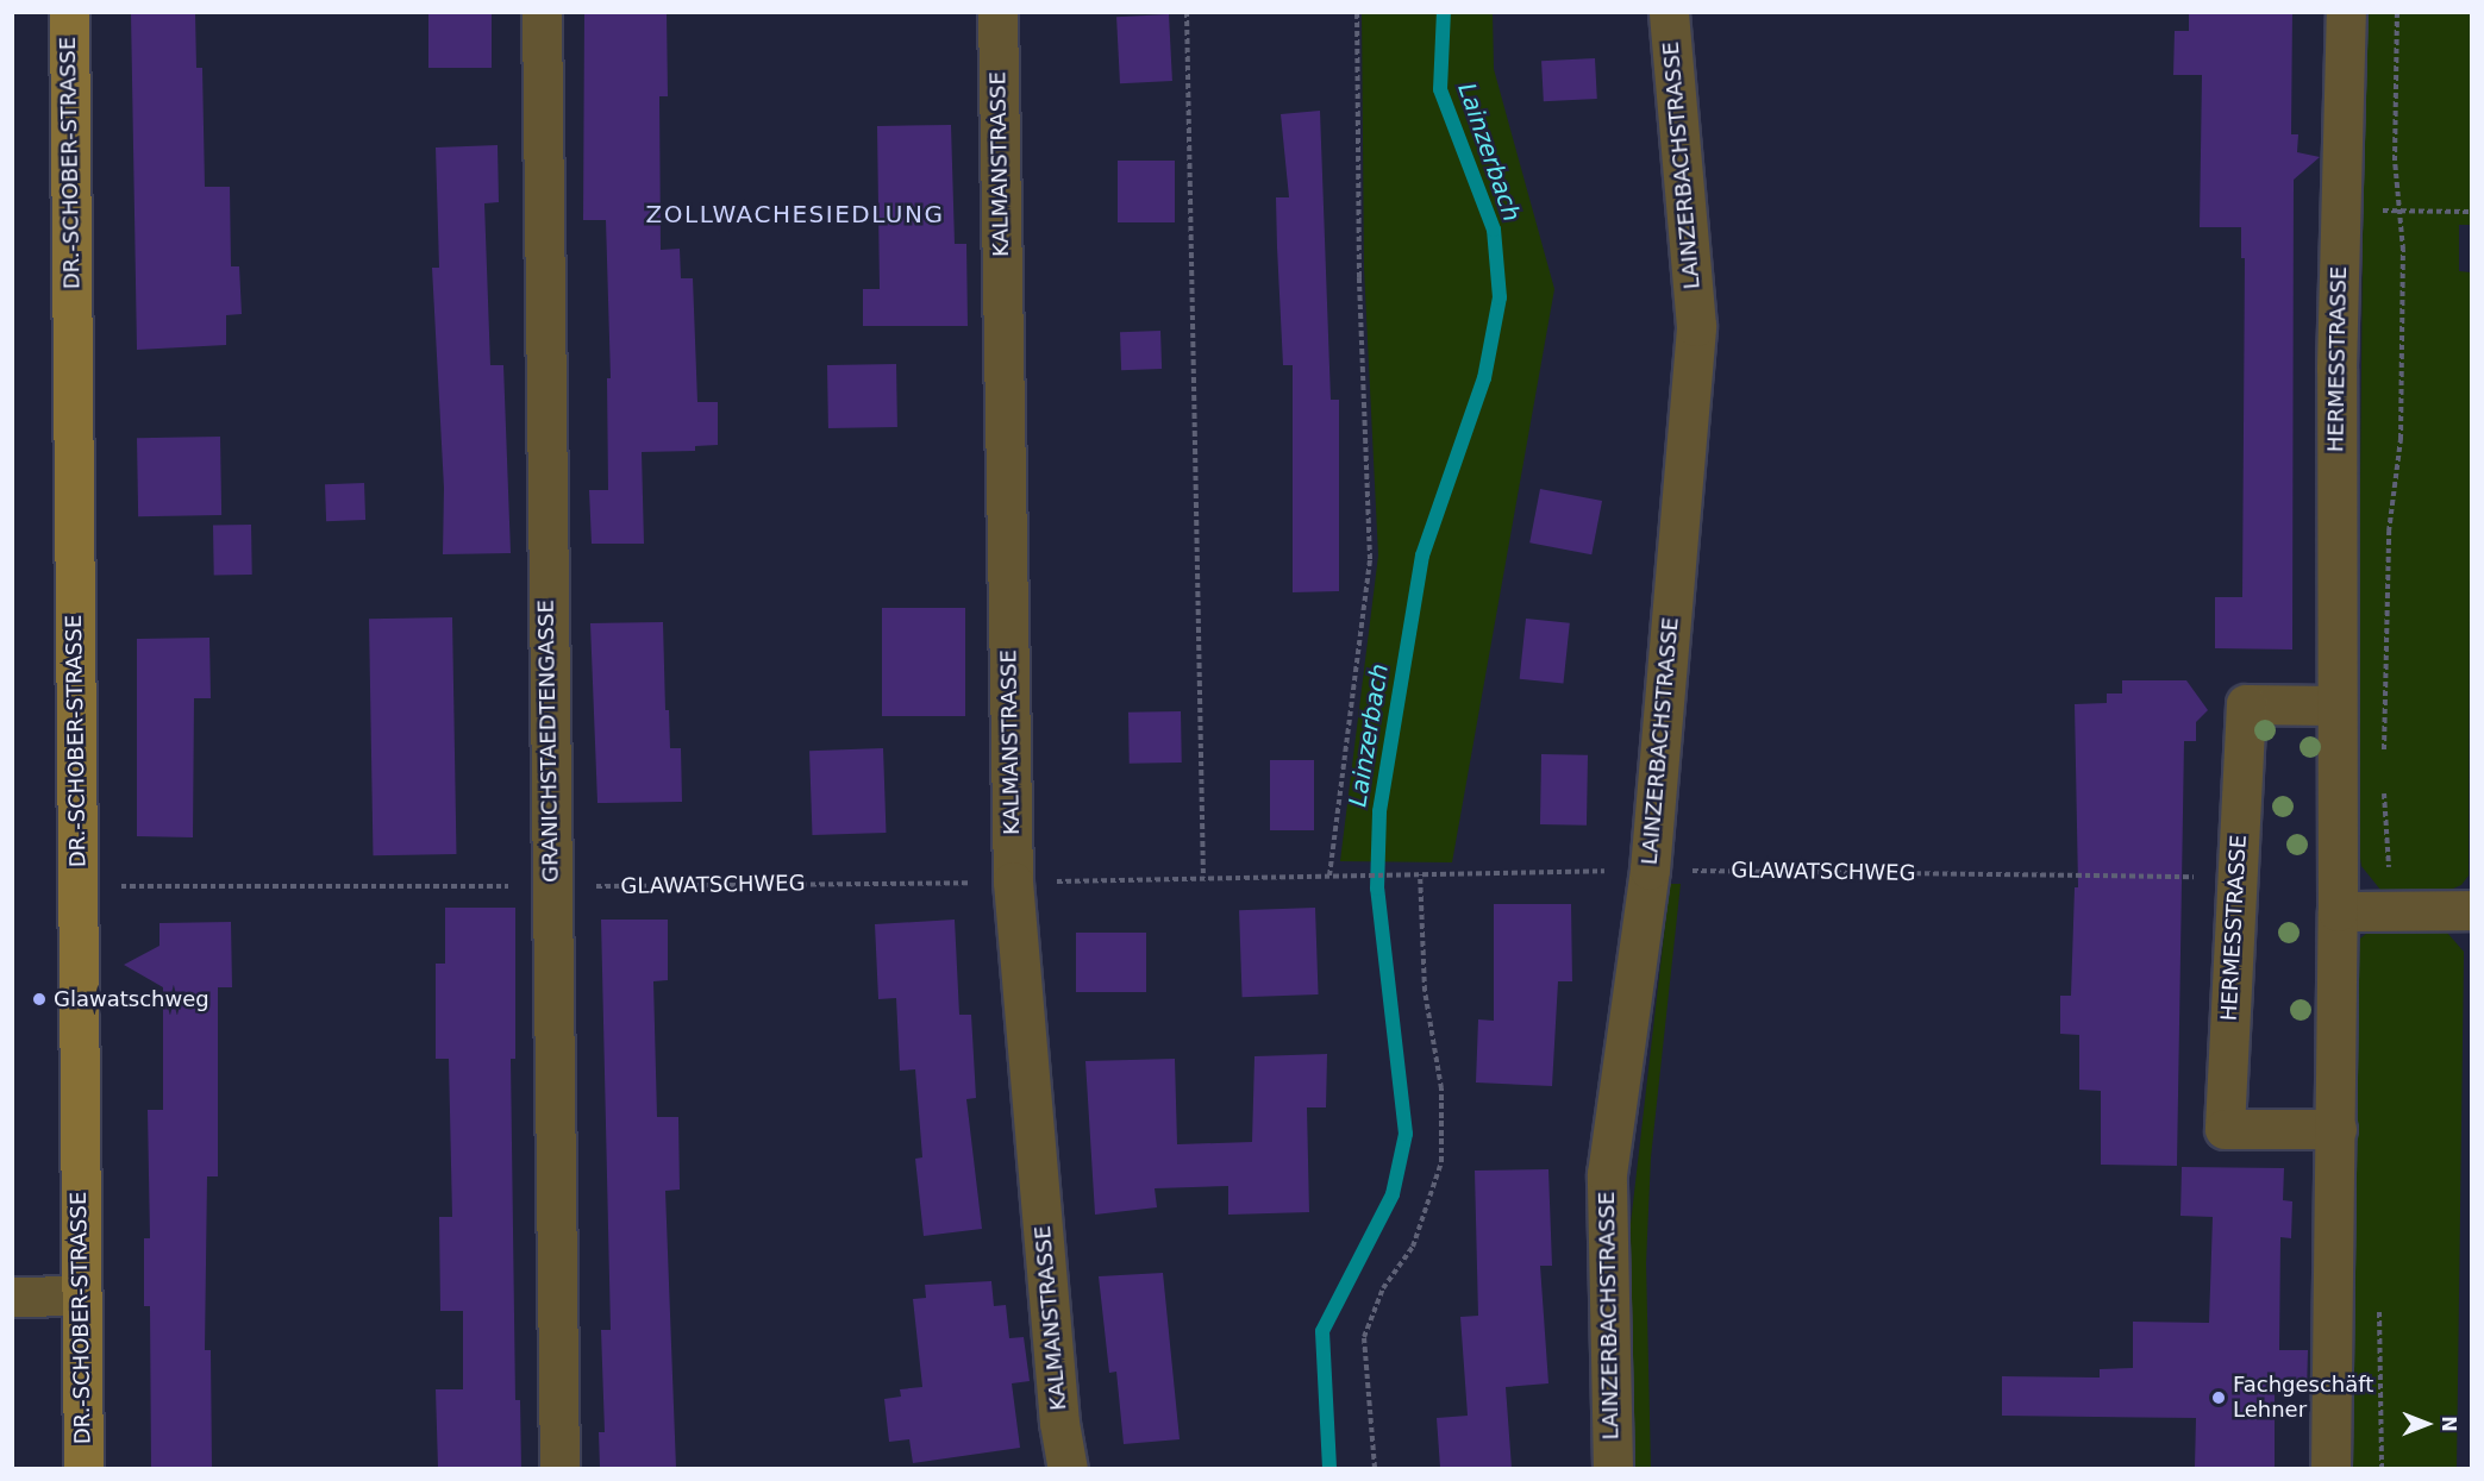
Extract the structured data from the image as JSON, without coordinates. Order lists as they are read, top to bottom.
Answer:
{
  "streets": {
    "street": [
      "DR.-SCHOBER-STRASSE",
      "KALMANSTRASSE",
      "LAINZERBACHSTRASSE",
      "HERMESSTRASSE",
      "GRANICHSTAEDTENGASSE"
    ],
    "path": ["GLAWATSCHWEG"]
  },
  "crossings": [
    ["DR.-SCHOBER-STRASSE", "GLAWATSCHWEG"],
    ["KALMANSTRASSE", "GLAWATSCHWEG"],
    ["LAINZERBACHSTRASSE", "GLAWATSCHWEG"],
    ["HERMESSTRASSE", "GLAWATSCHWEG"],
    ["GRANICHSTAEDTENGASSE", "GLAWATSCHWEG"]
  ],
  "districts": ["ZOLLWACHESIEDLUNG"],
  "water": ["Lainzerbach"],
  "places": ["Glawatschweg", "Fachgeschäft Lehner"],
  "north": "right"
}
